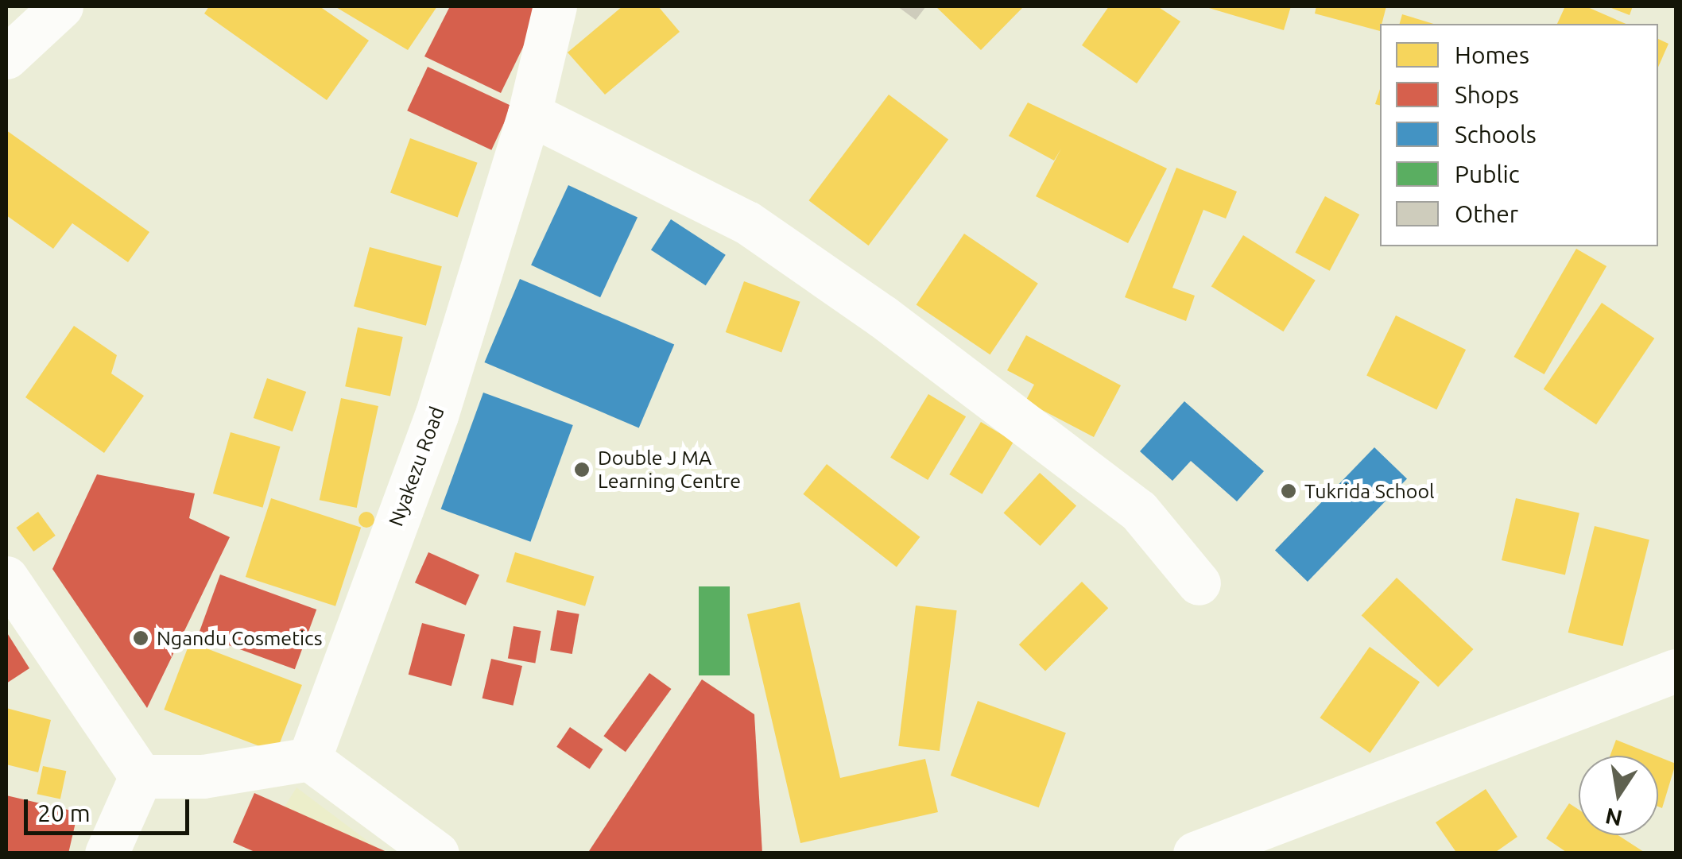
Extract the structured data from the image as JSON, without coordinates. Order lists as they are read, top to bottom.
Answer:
{
  "streets": {
    "street": ["Nyakezu Road"]
  },
  "places": ["Double J MA Learning Centre", "Tukrida School", "Ngandu Cosmetics"],
  "legend": [
    "Homes",
    "Shops",
    "Schools",
    "Public",
    "Other"
  ],
  "scale_bar": "20 m",
  "north": "bottom"
}
